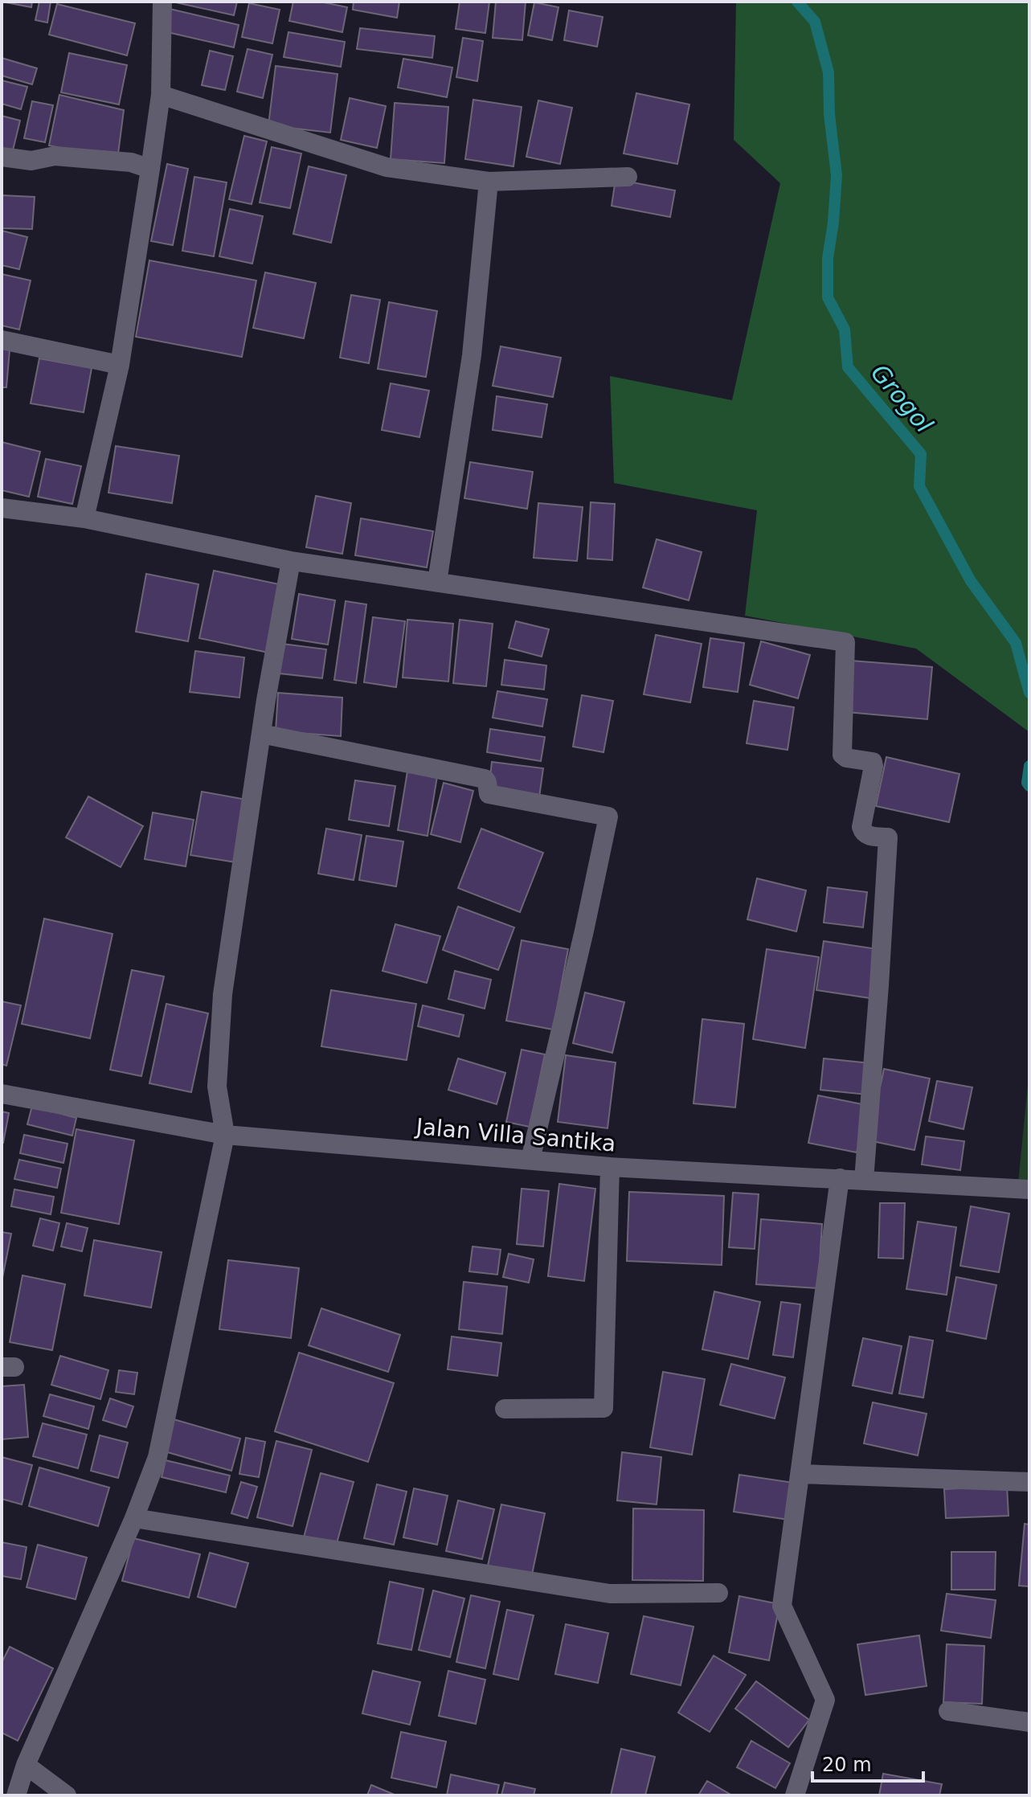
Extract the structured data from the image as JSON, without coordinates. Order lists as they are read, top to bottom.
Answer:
{
  "streets": {
    "street": ["Jalan Villa Santika"]
  },
  "water": ["Grogol"],
  "scale_bar": "20 m"
}
